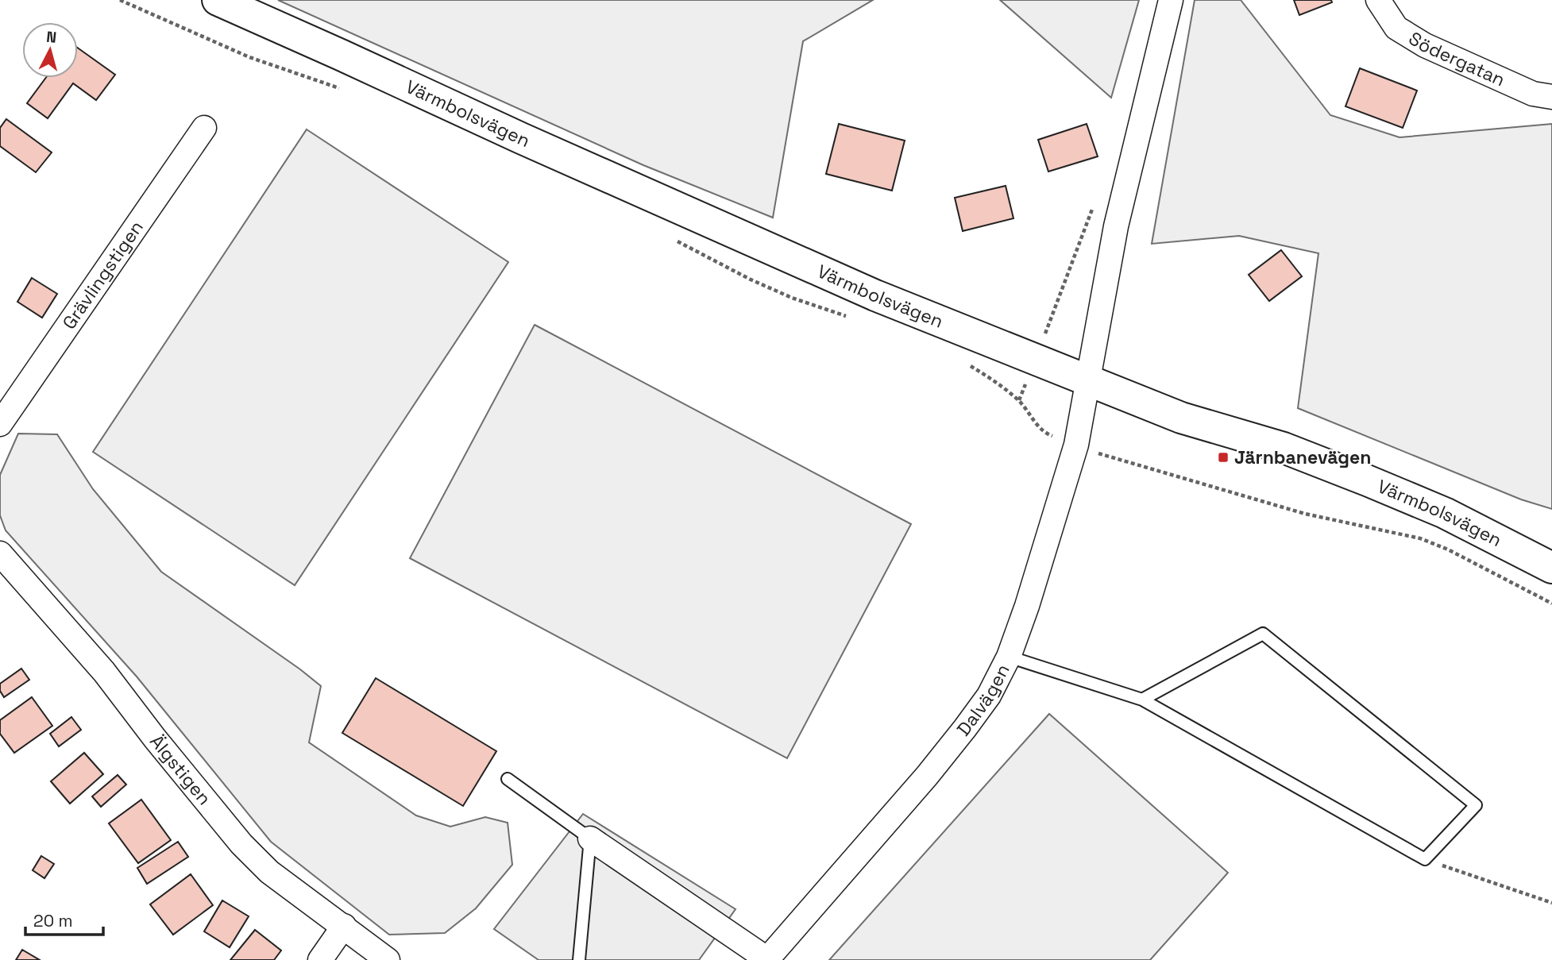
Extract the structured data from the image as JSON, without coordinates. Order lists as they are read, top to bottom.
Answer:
{
  "streets": {
    "street": [
      "Södergatan",
      "Värmbolsvägen",
      "Grävlingstigen",
      "Dalvägen",
      "Älgstigen"
    ]
  },
  "crossings": [
    ["Värmbolsvägen", "Dalvägen"]
  ],
  "places": {
    "transit": ["Järnbanevägen"]
  },
  "scale_bar": "20 m",
  "north": "top"
}
